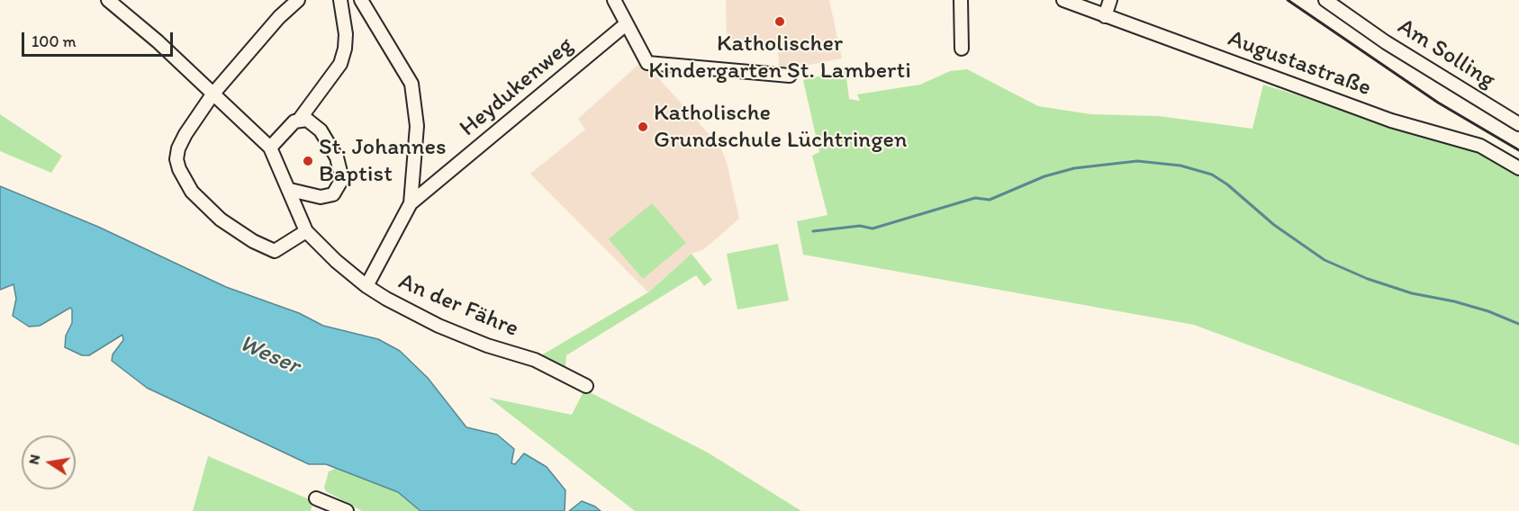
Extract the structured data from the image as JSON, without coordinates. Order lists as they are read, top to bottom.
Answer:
{
  "streets": {
    "street": [
      "Am Solling",
      "Augustastraße",
      "Heydukenweg",
      "An der Fähre"
    ]
  },
  "water": ["Weser"],
  "places": ["Katholischer Kindergarten St. Lamberti", "Katholische Grundschule Lüchtringen", "St. Johannes Baptist"],
  "scale_bar": "100 m",
  "north": "left"
}
